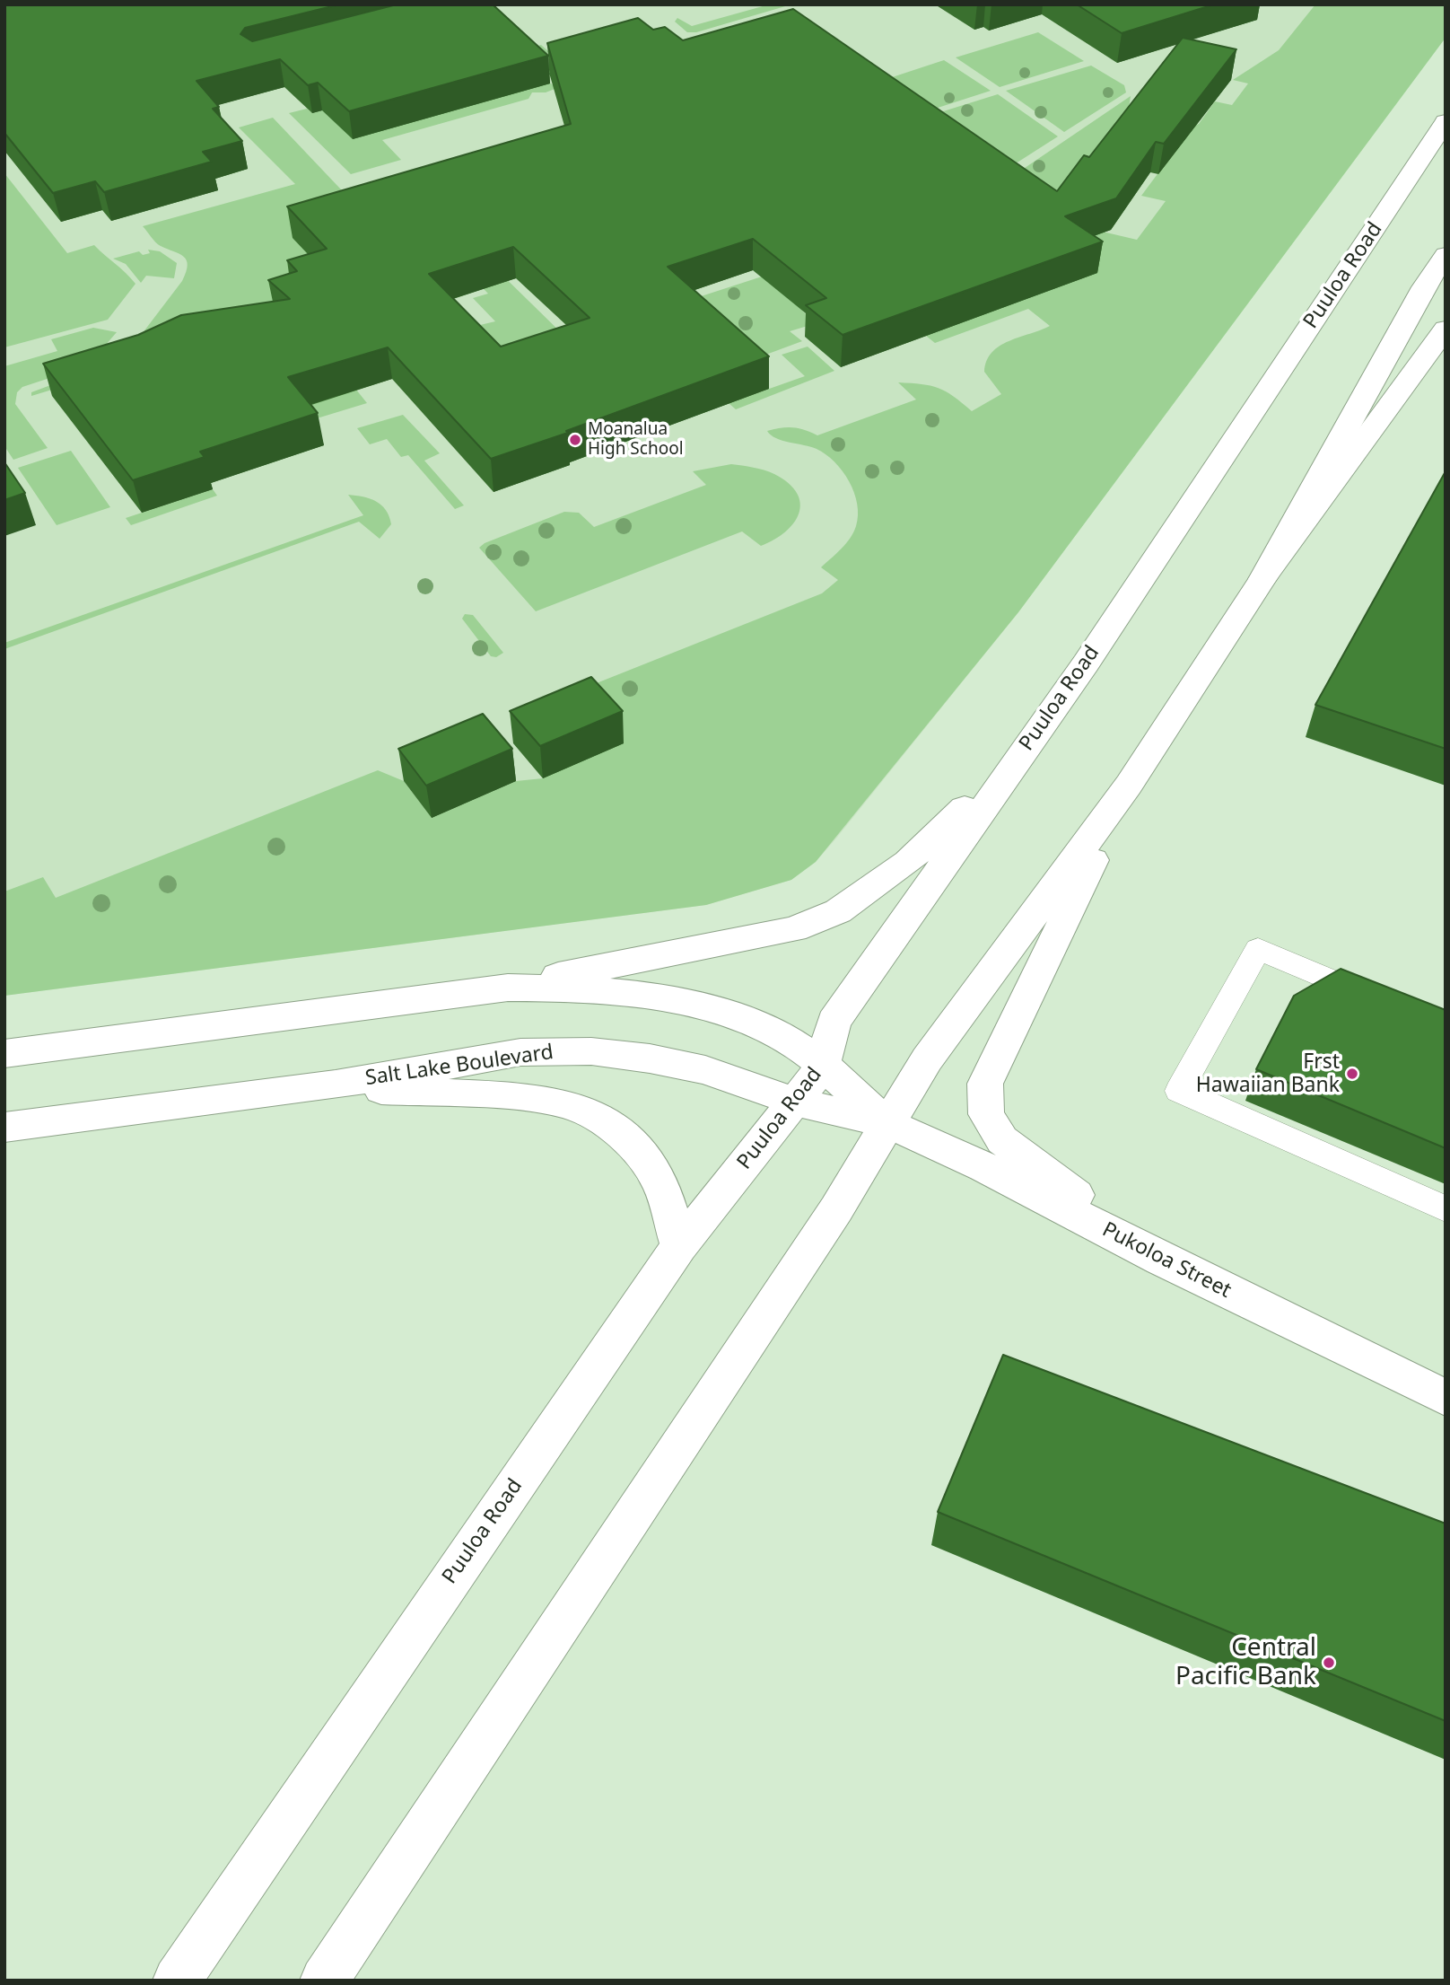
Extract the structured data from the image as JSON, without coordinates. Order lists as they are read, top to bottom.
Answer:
{
  "streets": {
    "main road": ["Puuloa Road", "Salt Lake Boulevard", "Pukoloa Street"]
  },
  "crossings": [
    ["Puuloa Road", "Salt Lake Boulevard"],
    ["Salt Lake Boulevard", "Pukoloa Street"]
  ],
  "places": ["Moanalua High School", "Frst Hawaiian Bank", "Central Pacific Bank"]
}
